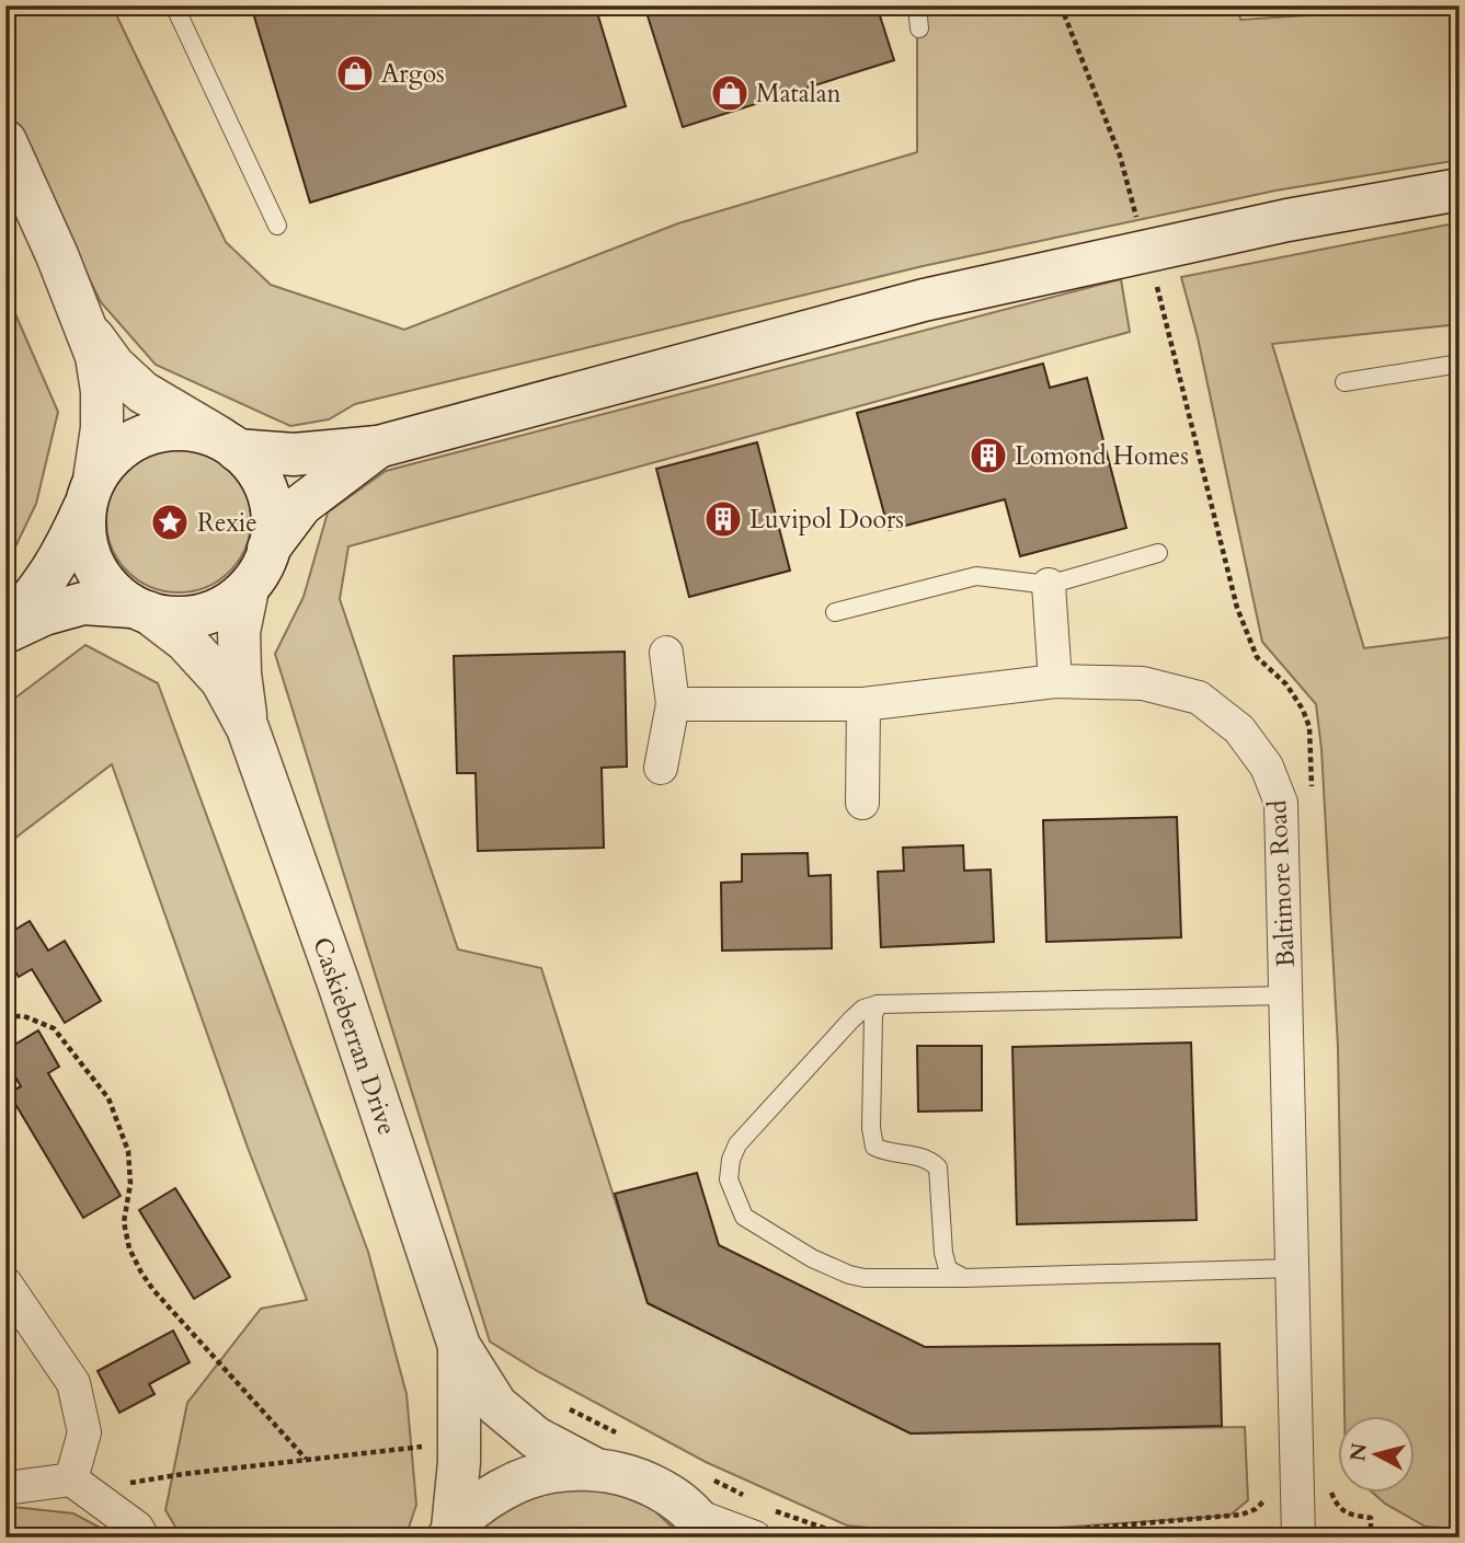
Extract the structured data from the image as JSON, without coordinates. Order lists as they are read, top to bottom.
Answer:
{
  "streets": {
    "main road": ["Caskieberran Drive"],
    "street": ["Baltimore Road"]
  },
  "places": {
    "shop": ["Argos", "Matalan"],
    "building": ["Lomond Homes", "Luvipol Doors"],
    "place": ["Rexie"]
  },
  "north": "left"
}
